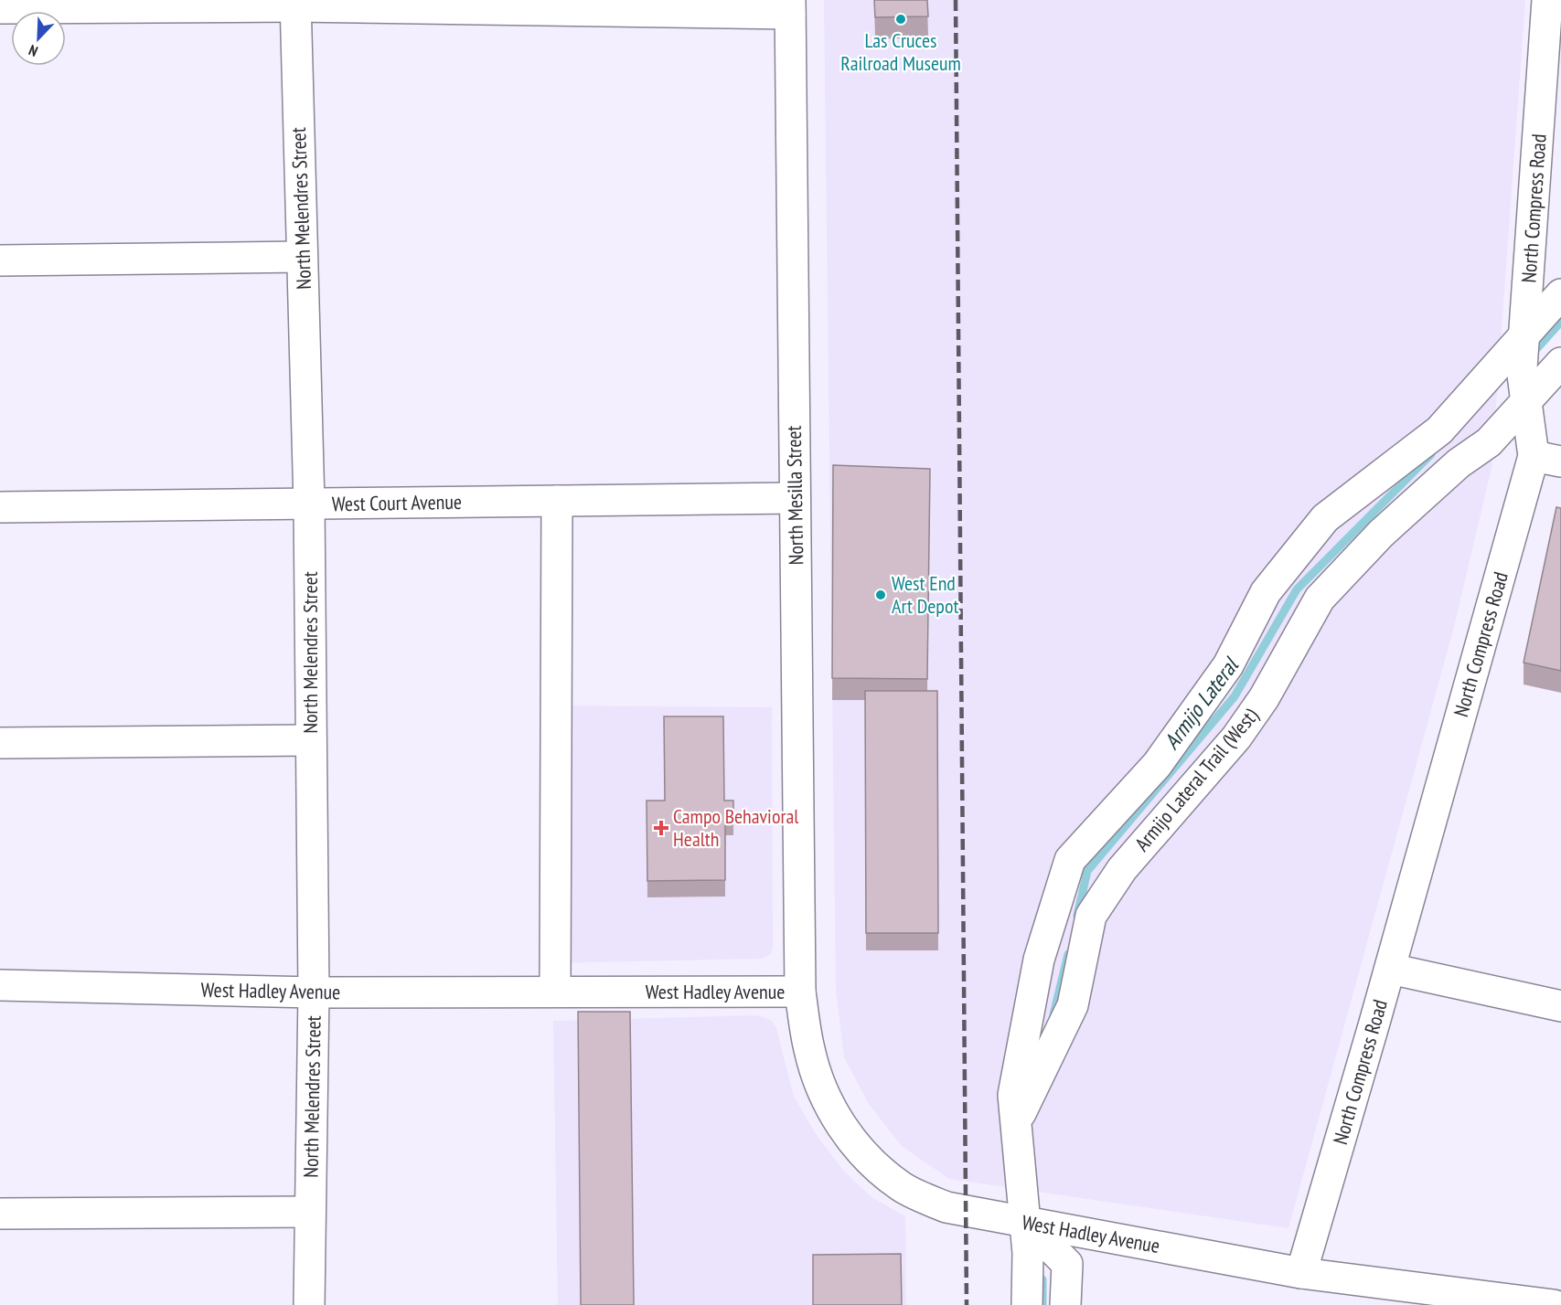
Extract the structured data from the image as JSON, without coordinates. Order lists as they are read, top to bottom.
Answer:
{
  "streets": {
    "street": [
      "North Melendres Street",
      "North Compress Road",
      "North Mesilla Street",
      "West Court Avenue",
      "Armijo Lateral Trail (West)",
      "West Hadley Avenue"
    ]
  },
  "crossings": [
    ["North Melendres Street", "West Court Avenue"],
    ["North Melendres Street", "West Hadley Avenue"],
    ["North Compress Road", "Armijo Lateral Trail (West)"],
    ["North Compress Road", "West Hadley Avenue"],
    ["North Mesilla Street", "West Court Avenue"],
    ["North Mesilla Street", "West Hadley Avenue"]
  ],
  "water": ["Armijo Lateral"],
  "places": {
    "other": ["Las Cruces Railroad Museum", "West End Art Depot"],
    "health": ["Campo Behavioral Health"]
  },
  "north": "bottom left"
}
